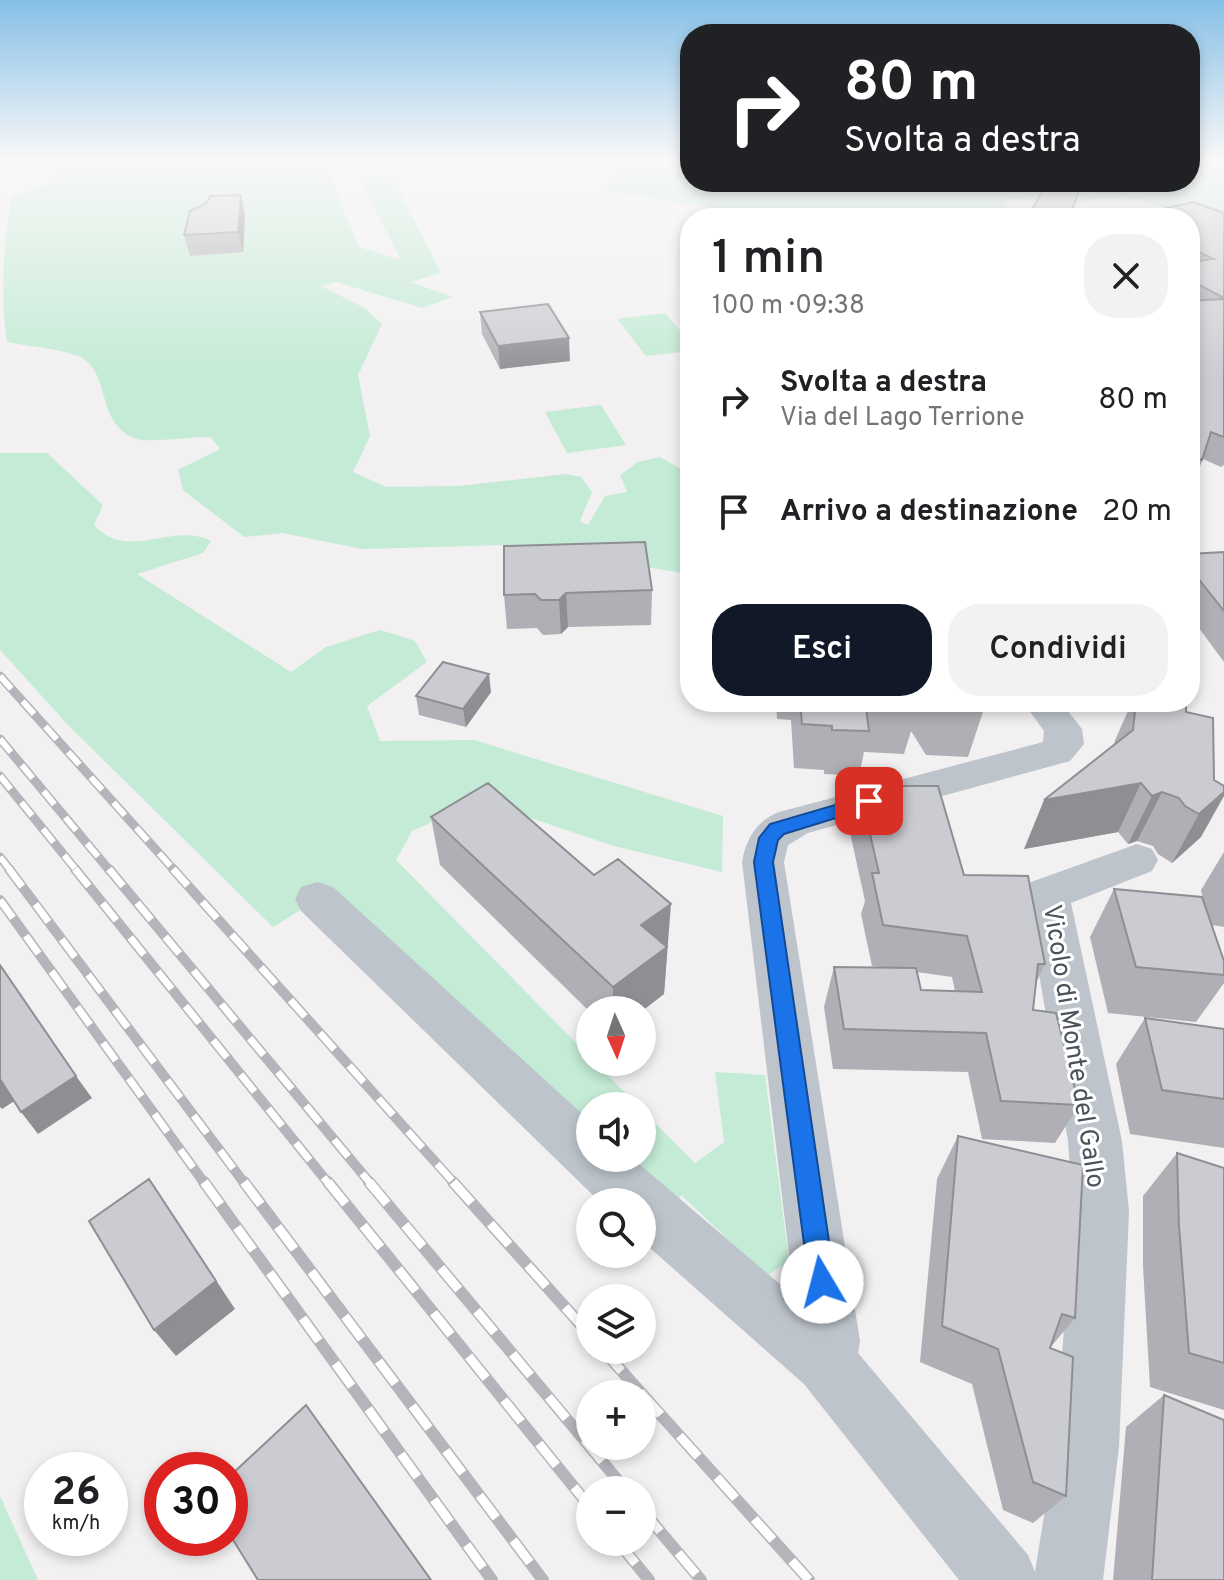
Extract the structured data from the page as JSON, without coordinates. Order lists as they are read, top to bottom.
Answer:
{
  "streets": {
    "street": ["Vicolo di Monte del Gallo"]
  },
  "north": "bottom",
  "page": {
    "turn": ["80 m", "Svolta a destra"],
    "heading": ["1 min", "100 m · 09:38"],
    "list": [
      {
        "name": "Svolta a destra",
        "note": "Via del Lago Terrione",
        "value": "80 m"
      },
      {
        "name": "Arrivo a destinazione",
        "value": "20 m"
      }
    ],
    "buttons": ["Esci", "Condividi"],
    "map_buttons": ["+", "−"],
    "speed": "26 km/h",
    "limit": "30"
  }
}
